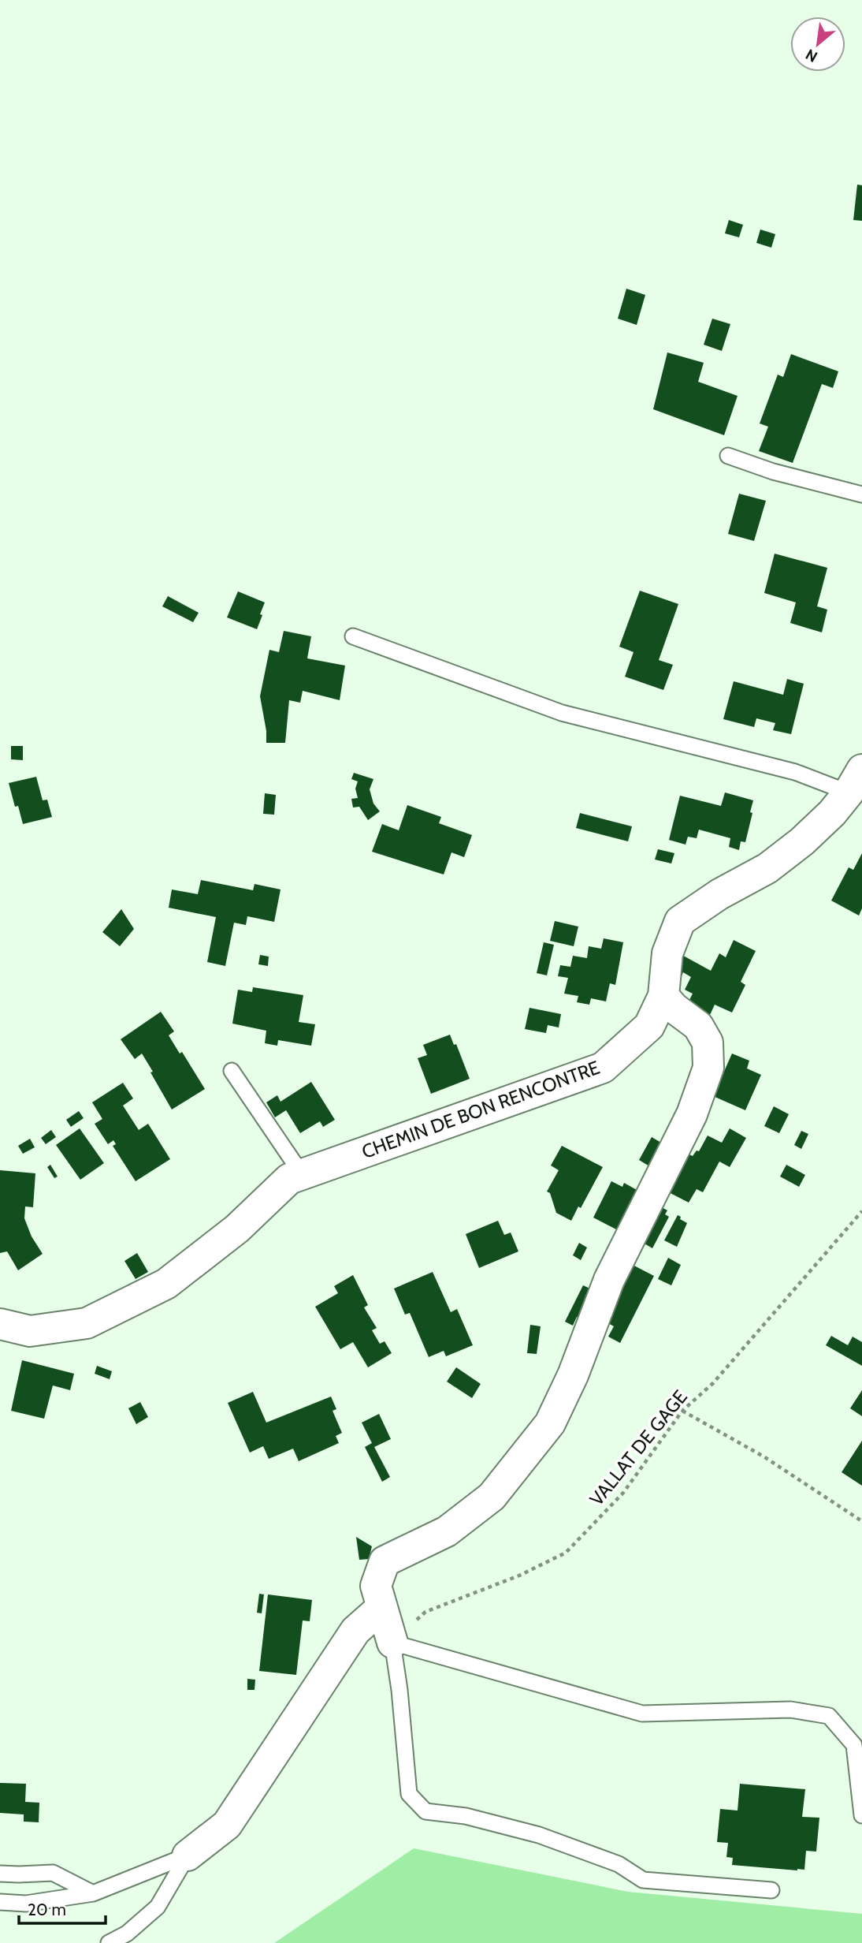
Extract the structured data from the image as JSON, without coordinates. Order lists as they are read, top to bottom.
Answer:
{
  "streets": {
    "street": ["CHEMIN DE BON RENCONTRE"],
    "path": ["VALLAT DE GAGE"]
  },
  "scale_bar": "20 m",
  "north": "bottom left"
}
